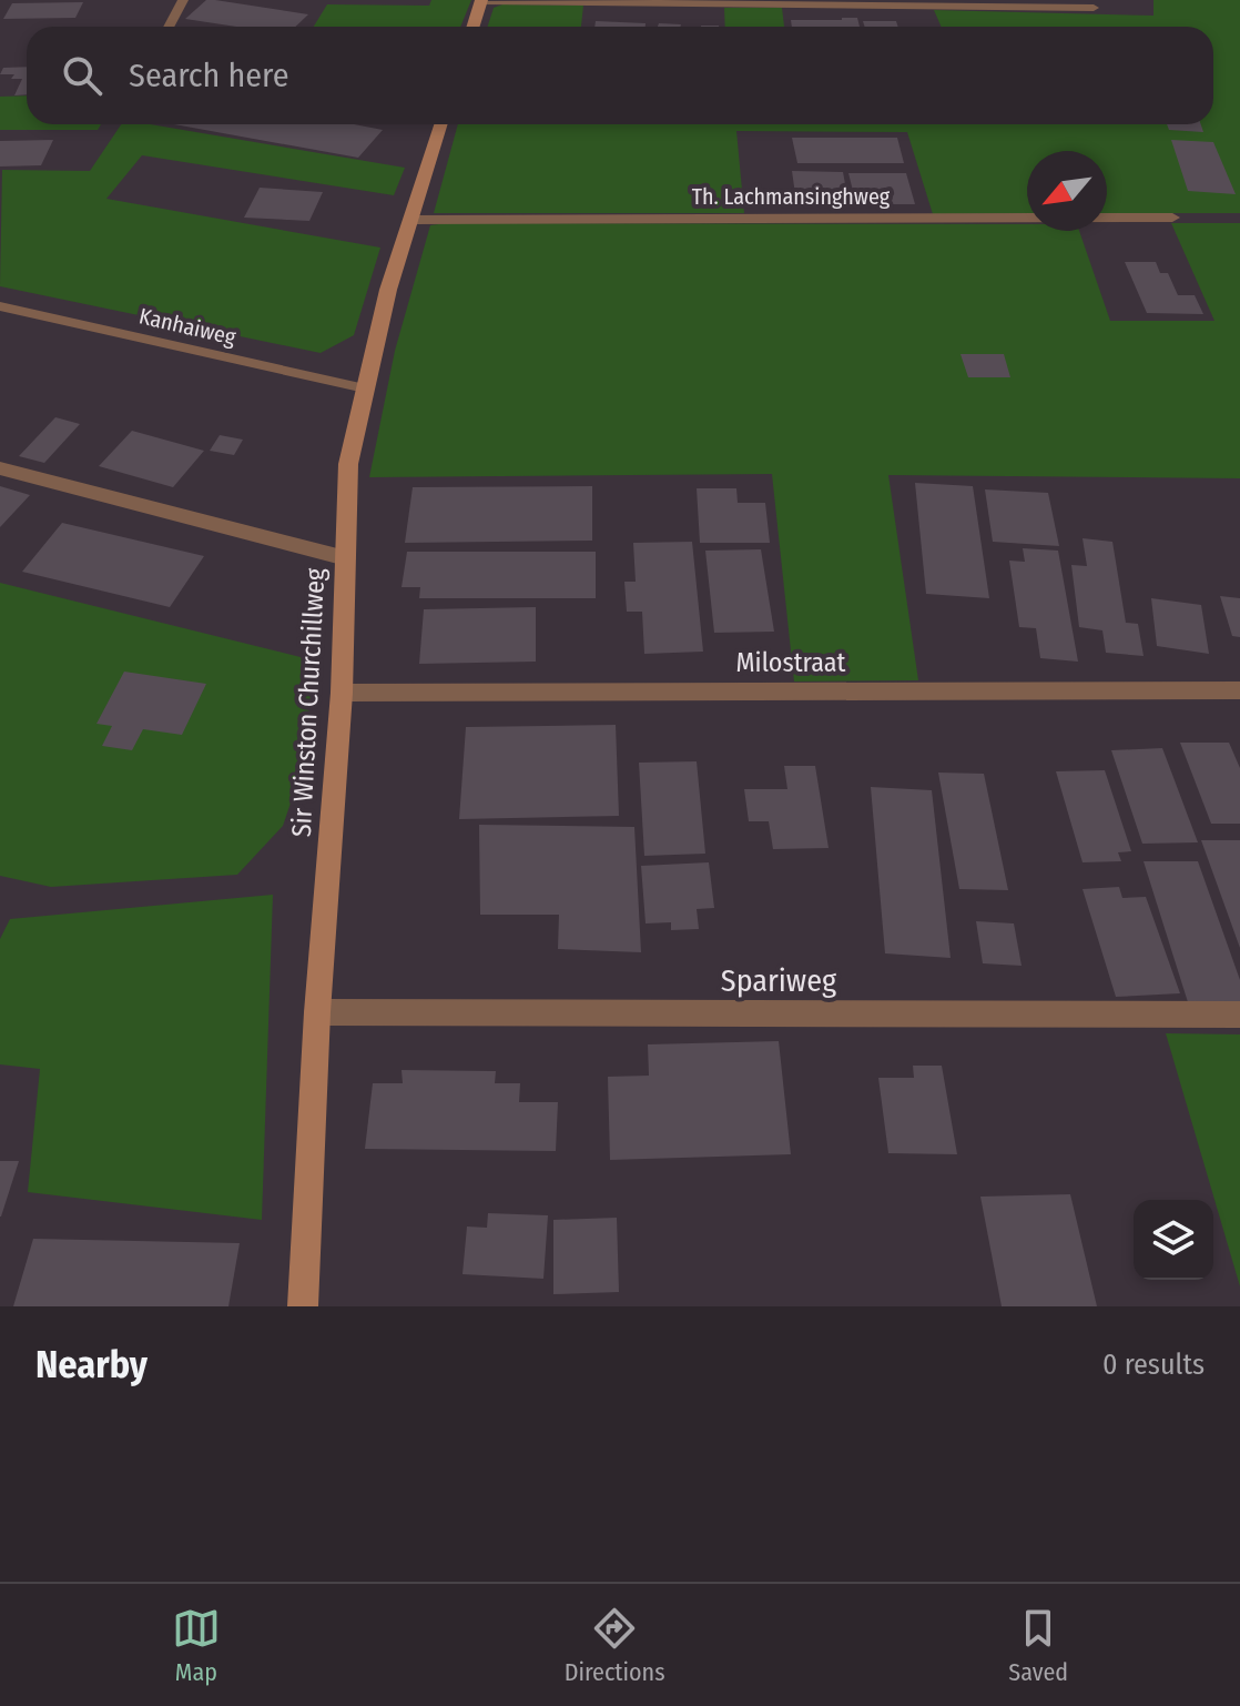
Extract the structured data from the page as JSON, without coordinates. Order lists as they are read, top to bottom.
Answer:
{
  "streets": {
    "street": [
      "Th. Lachmansinghweg",
      "Milostraat",
      "Sir Winston Churchillweg",
      "Spariweg"
    ],
    "lane": ["Kanhaiweg"]
  },
  "crossings": [
    ["Th. Lachmansinghweg", "Sir Winston Churchillweg"],
    ["Kanhaiweg", "Sir Winston Churchillweg"],
    ["Milostraat", "Sir Winston Churchillweg"],
    ["Sir Winston Churchillweg", "Spariweg"]
  ],
  "north": "bottom left",
  "page": {
    "search": "Search here",
    "heading": ["Nearby", "0 results"],
    "nav": ["Map", "Directions", "Saved"]
  }
}
